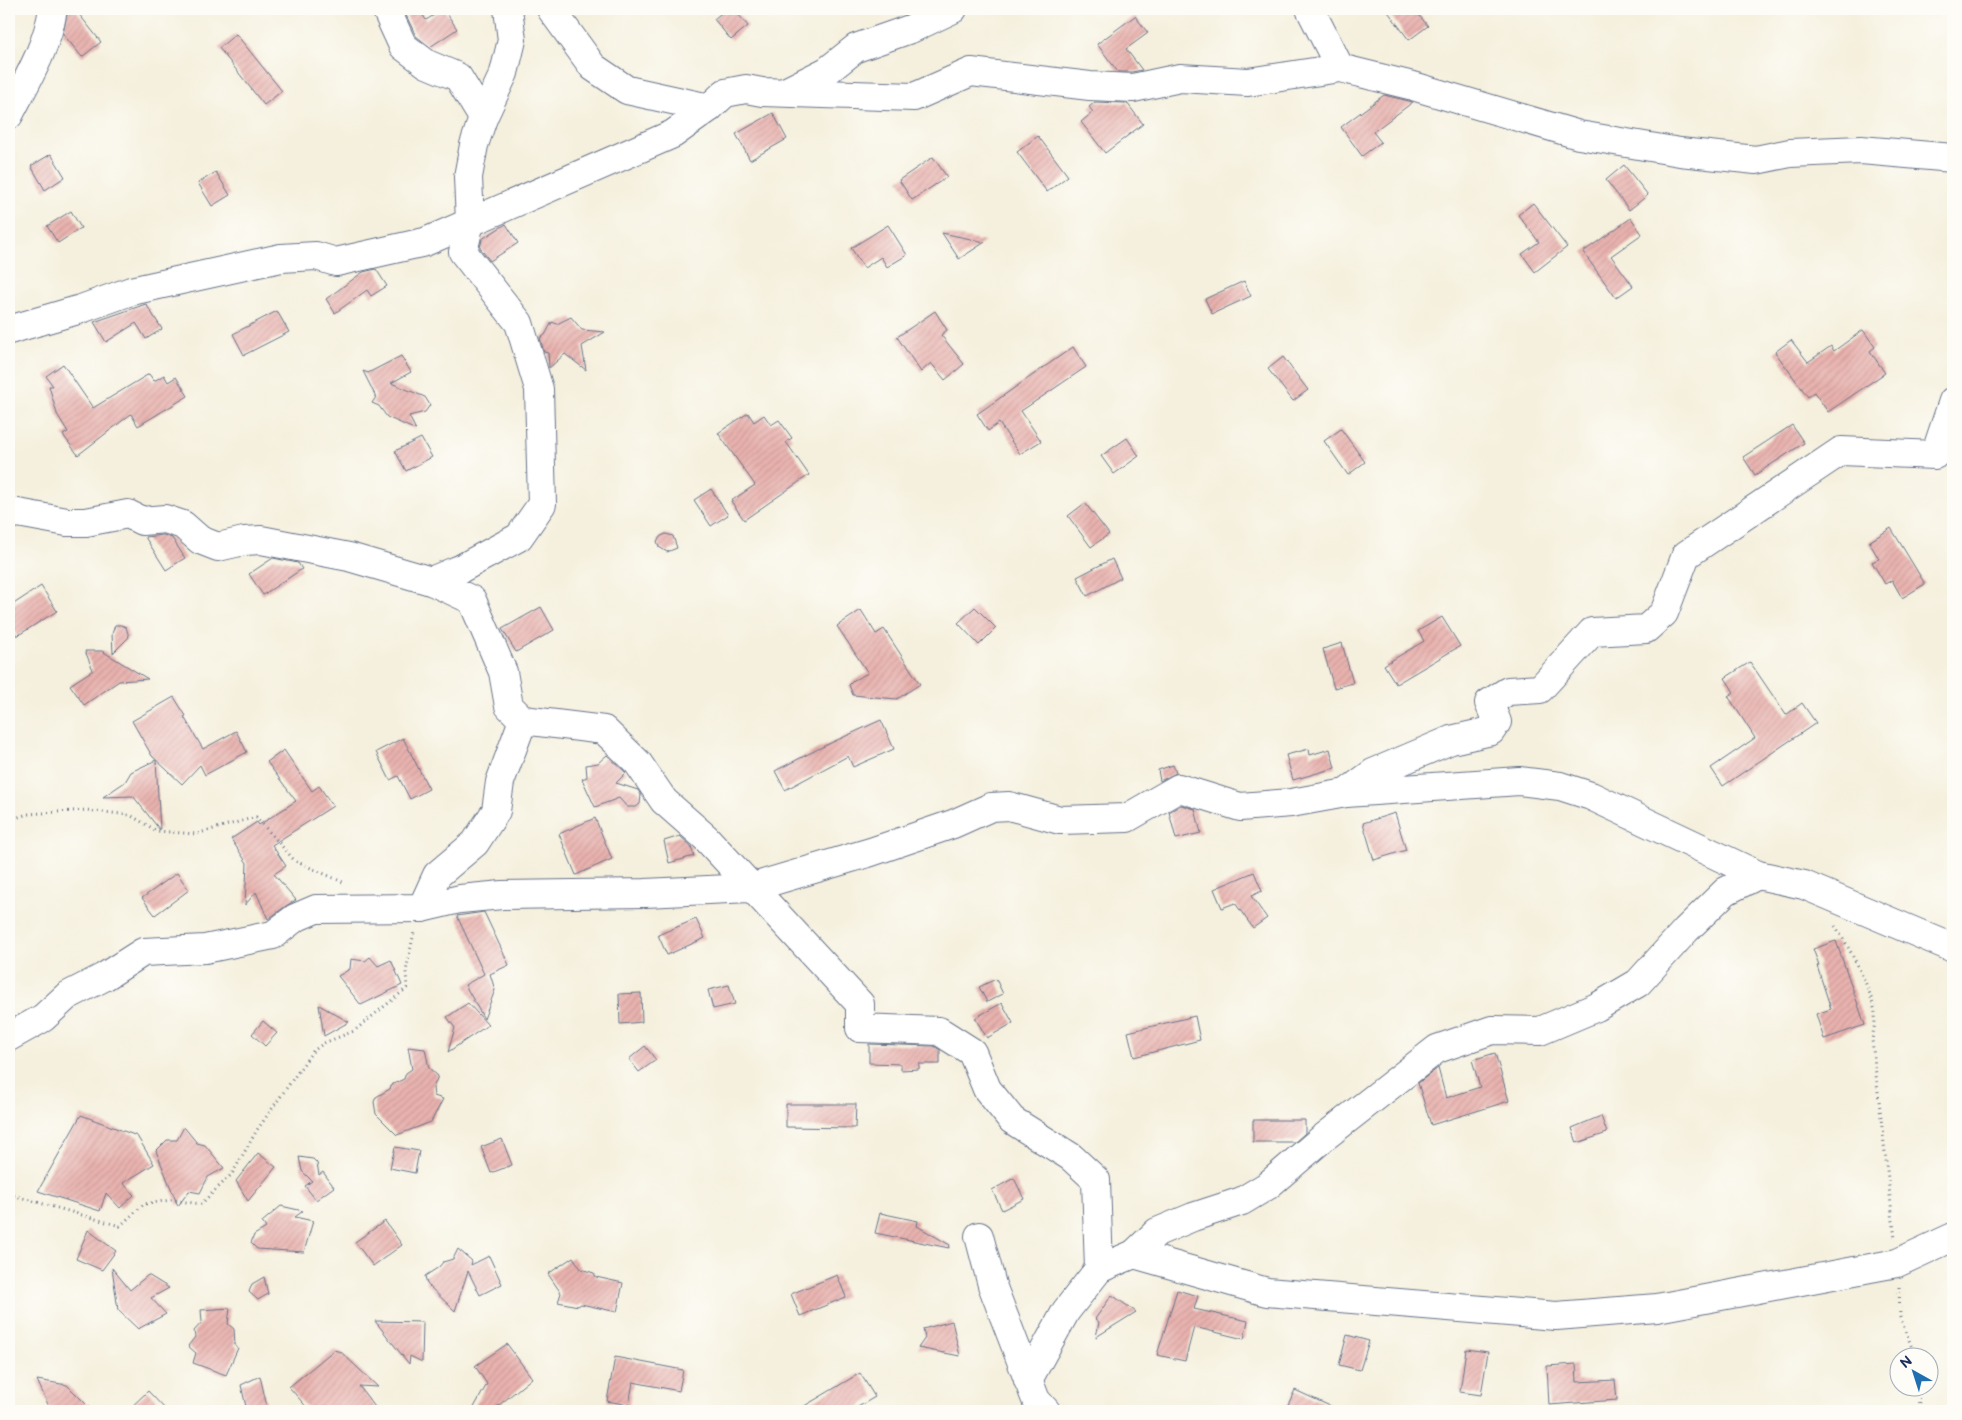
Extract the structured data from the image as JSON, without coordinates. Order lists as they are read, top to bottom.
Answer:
{
  "north": "top left"
}
